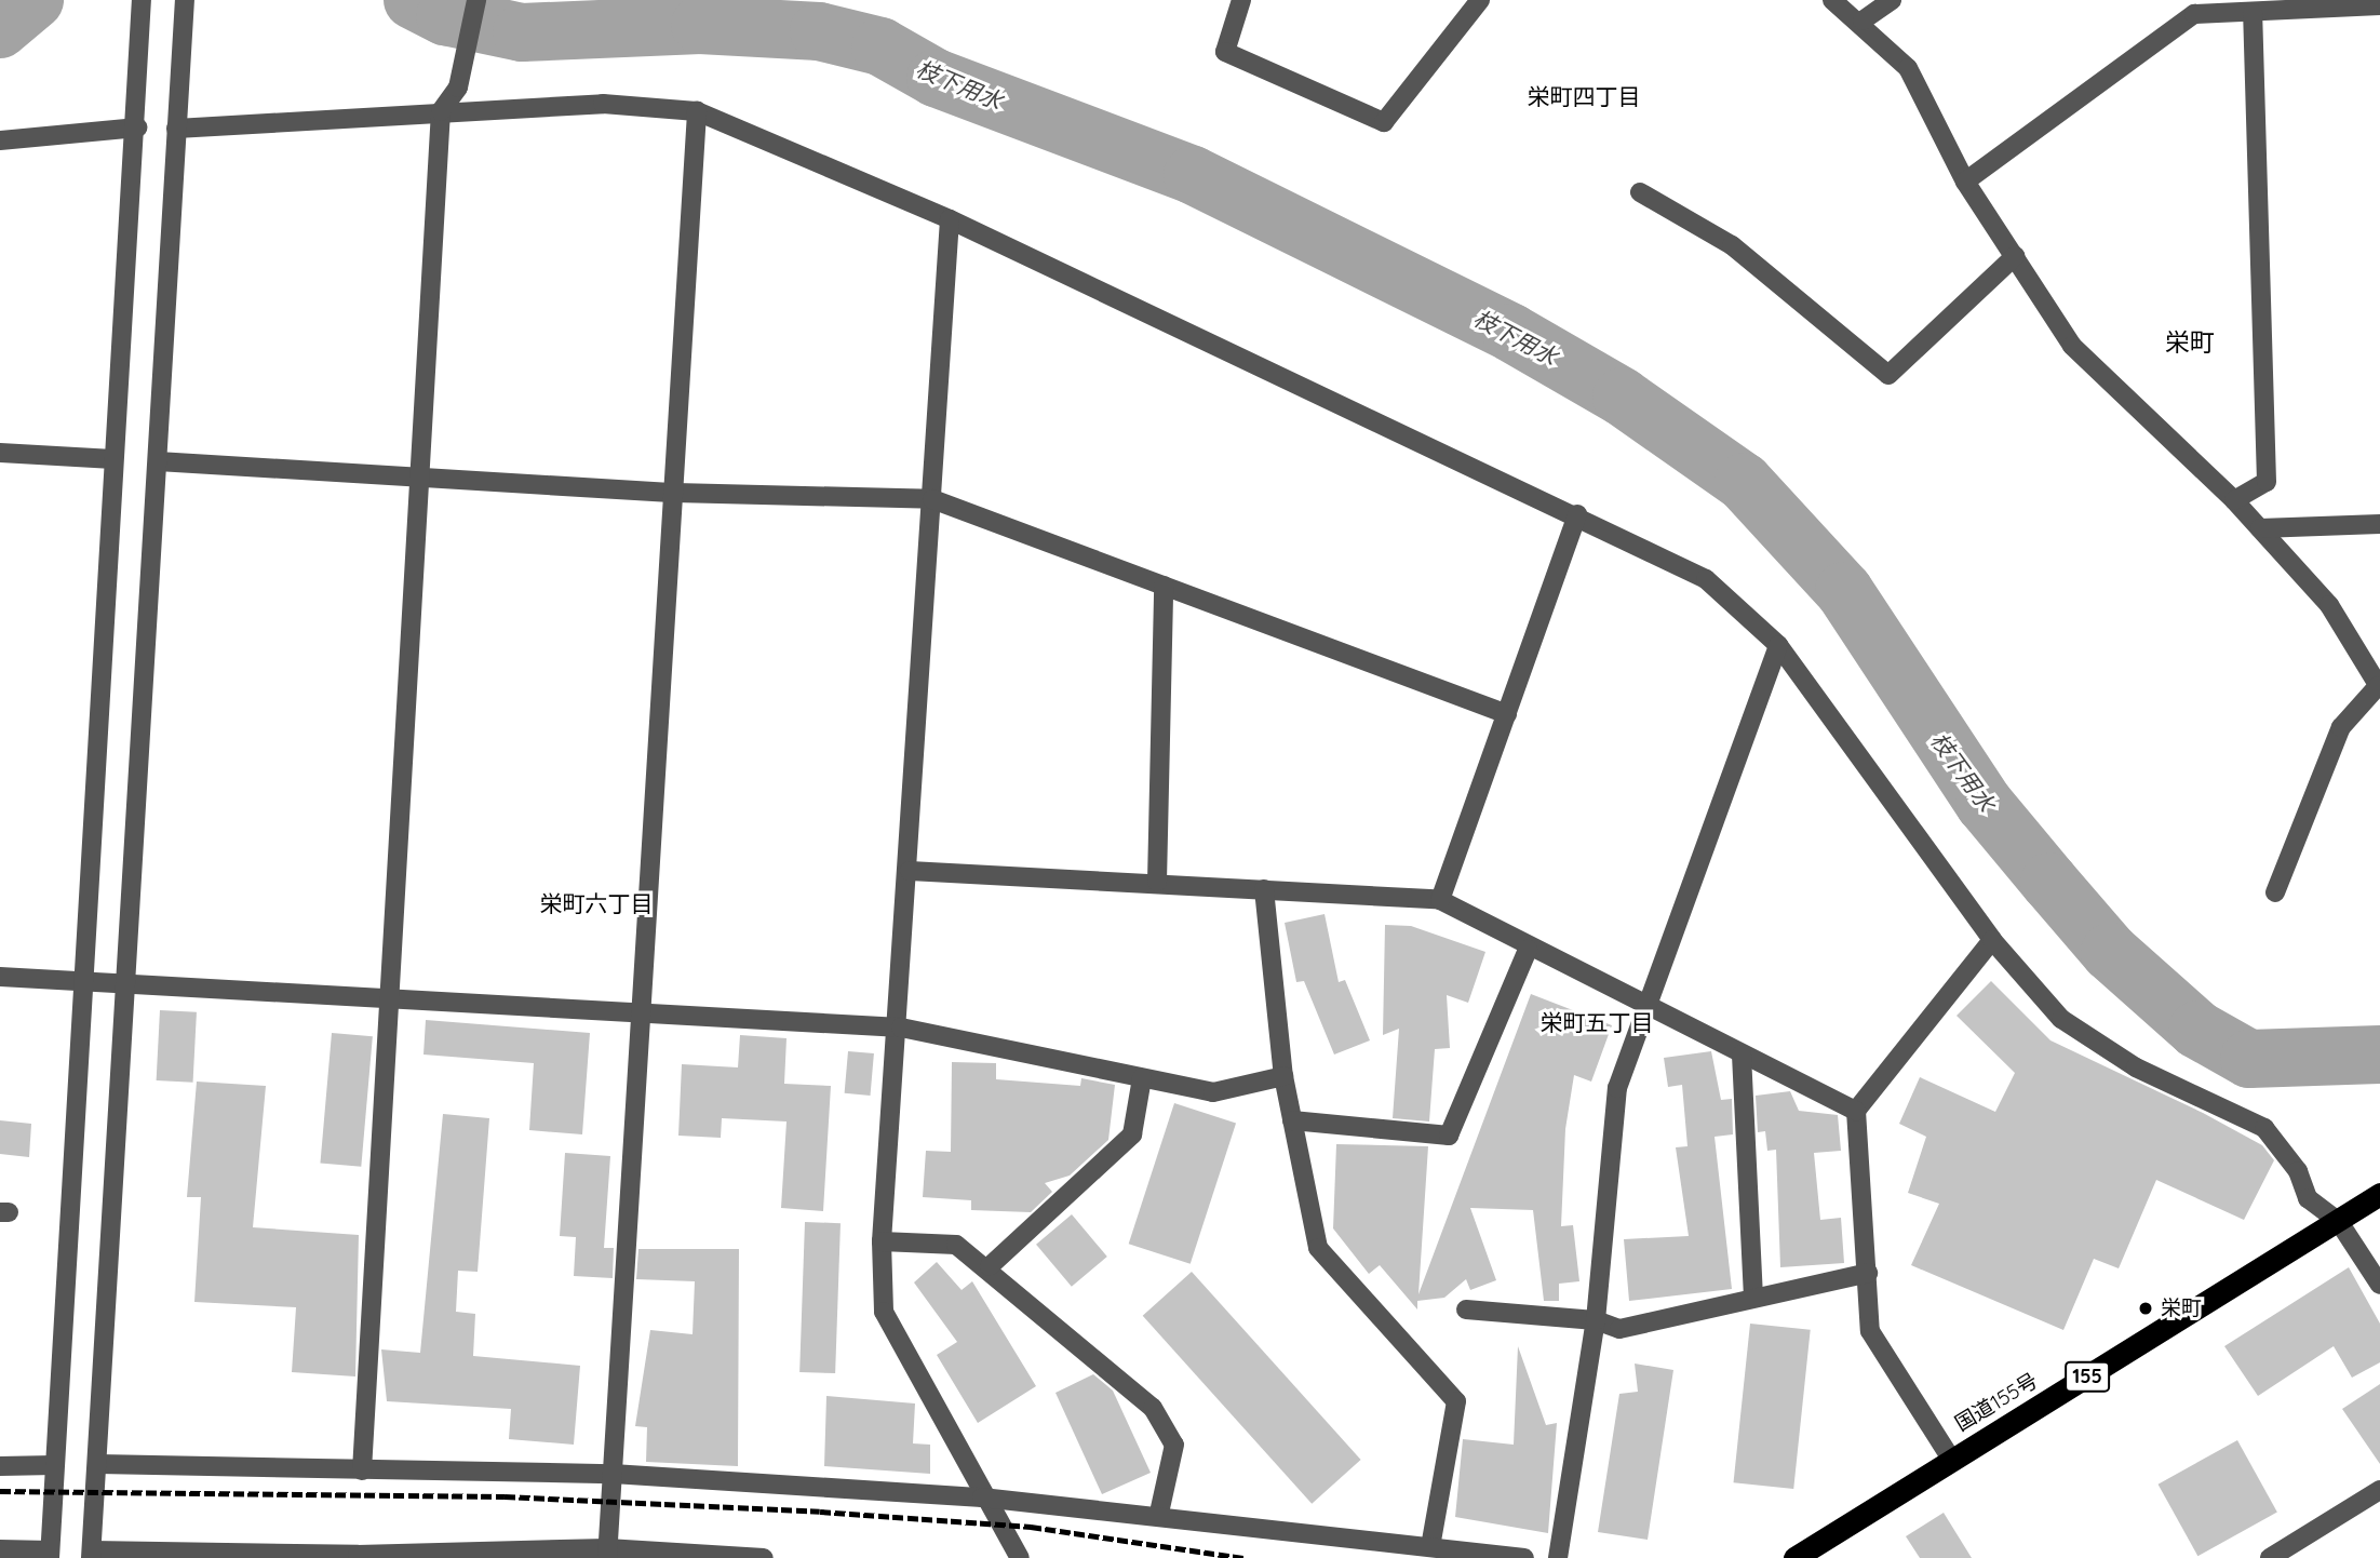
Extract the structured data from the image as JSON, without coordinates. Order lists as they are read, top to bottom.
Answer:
{
  "streets": {
    "highway": ["155", "国道155号"]
  },
  "districts": [
    "栄町四丁目",
    "栄町",
    "栄町六丁目",
    "栄町五丁目"
  ],
  "water": ["枝下用水"],
  "places": ["栄町"]
}
